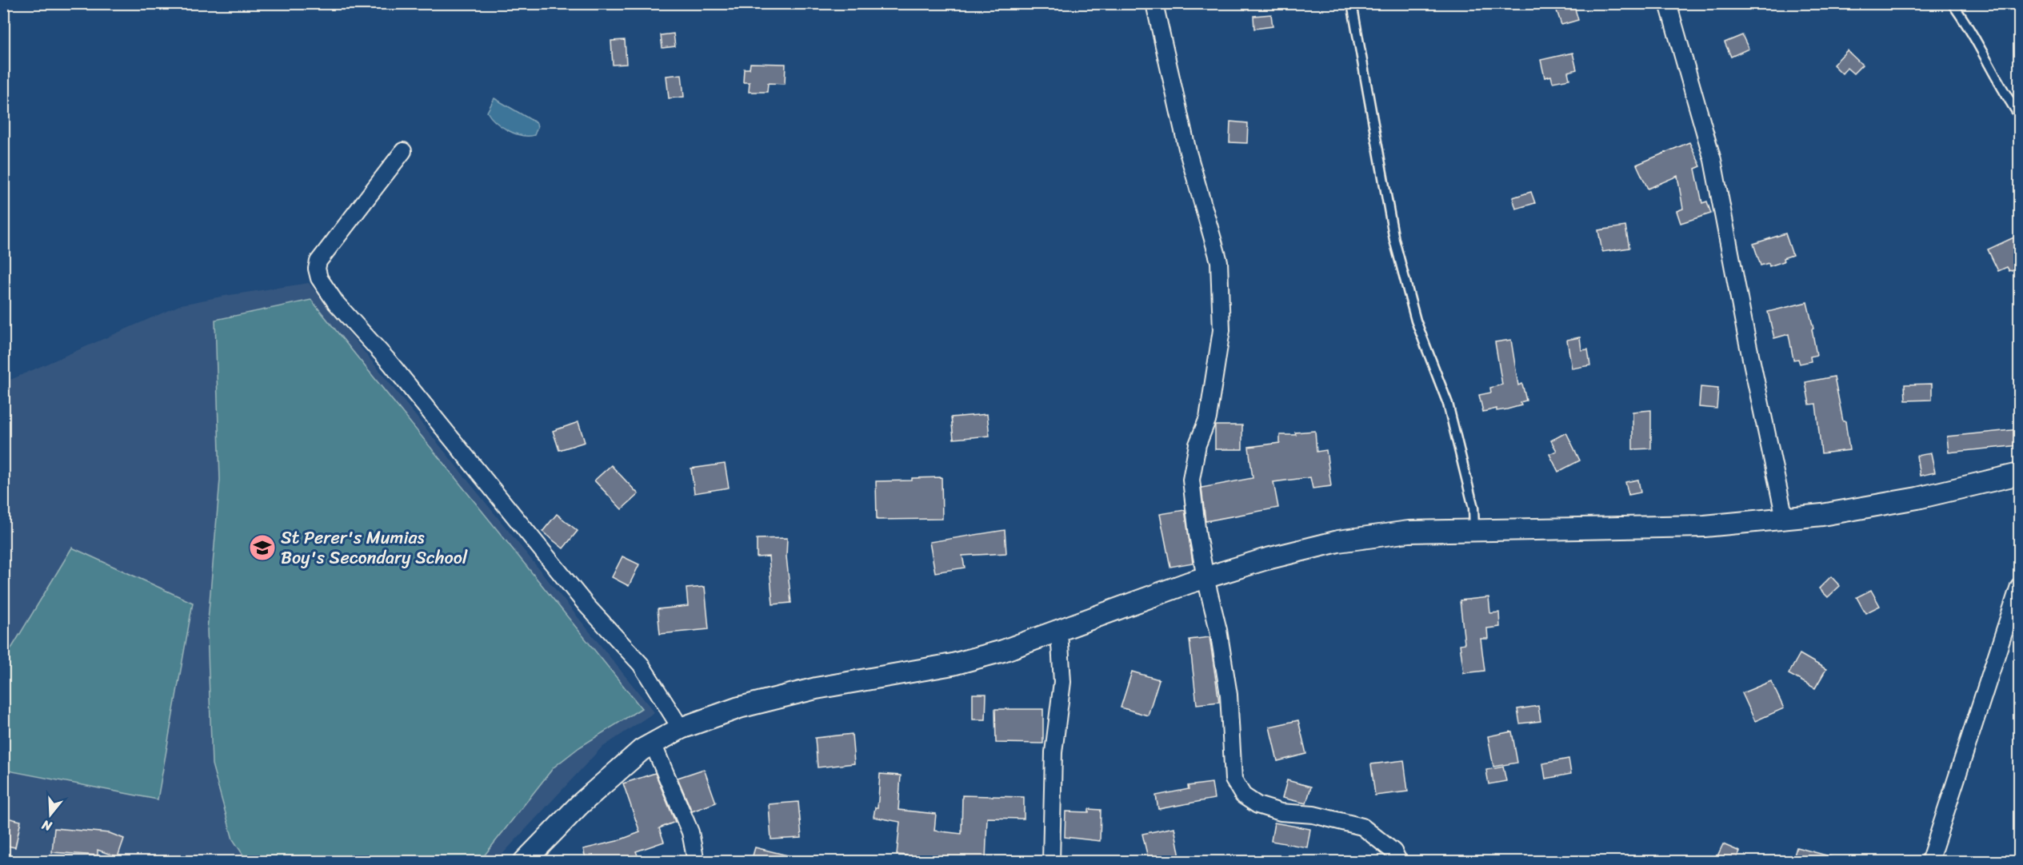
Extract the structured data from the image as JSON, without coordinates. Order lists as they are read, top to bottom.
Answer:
{
  "places": {
    "school or university": ["St Perer's Mumias Boy's Secondary School"]
  },
  "north": "bottom"
}
